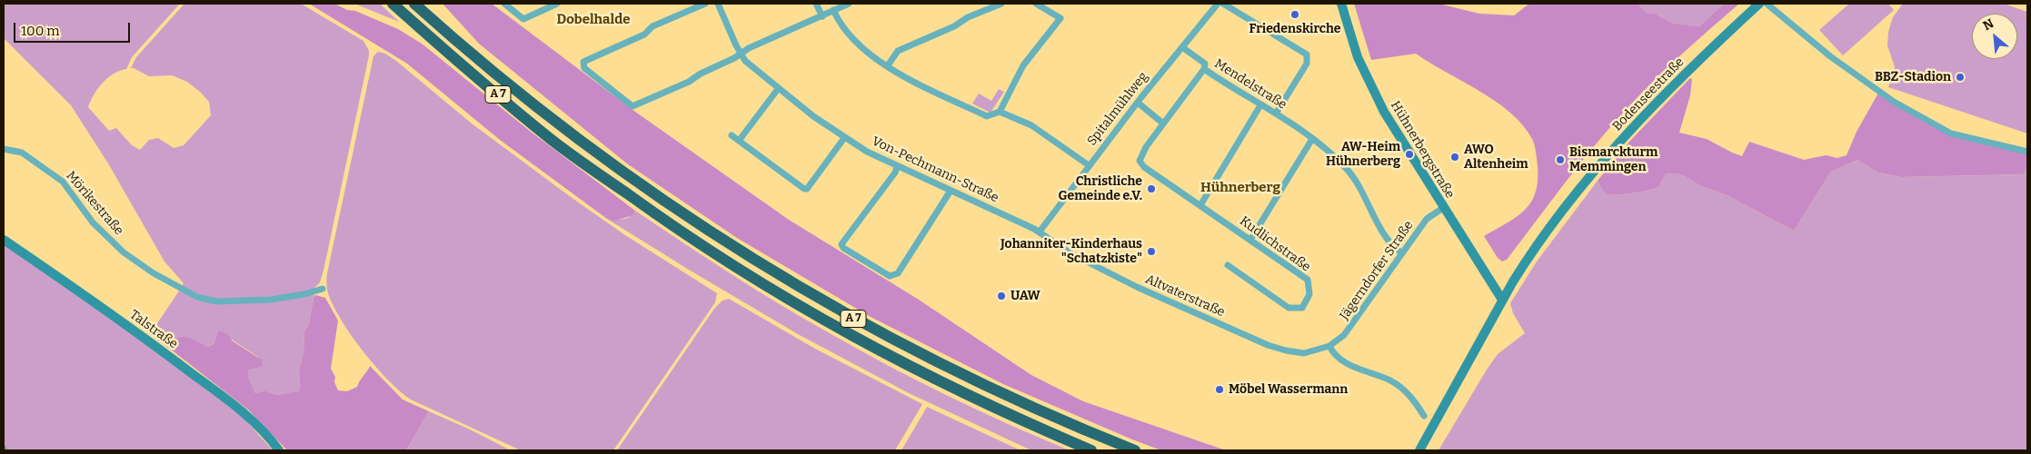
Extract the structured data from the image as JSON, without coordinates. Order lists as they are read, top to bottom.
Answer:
{
  "streets": {
    "highway": ["A 7"],
    "street": [
      "Mendelstraße",
      "Bodenseestraße",
      "Spitalmühlweg",
      "Hühnerbergstraße",
      "Von-Pechmann-Straße",
      "Mörikestraße",
      "Kudlichstraße",
      "Jägerndorfer Straße",
      "Altvaterstraße",
      "Talstraße"
    ]
  },
  "crossings": [
    ["Mendelstraße", "Spitalmühlweg"],
    ["Mendelstraße", "Jägerndorfer Straße"],
    ["Bodenseestraße", "Hühnerbergstraße"],
    ["Spitalmühlweg", "Von-Pechmann-Straße"],
    ["Spitalmühlweg", "Altvaterstraße"],
    ["Hühnerbergstraße", "Jägerndorfer Straße"],
    ["Von-Pechmann-Straße", "Altvaterstraße"],
    ["Jägerndorfer Straße", "Altvaterstraße"]
  ],
  "districts": ["Dobelhalde", "Hühnerberg"],
  "places": [
    "Friedenskirche",
    "BBZ-Stadion",
    "AW-Heim Hühnerberg",
    "AWO Altenheim",
    "Bismarckturm Memmingen",
    "Christliche Gemeinde e.V.",
    "Johanniter-Kinderhaus \"Schatzkiste\"",
    "UAW",
    "Möbel Wassermann"
  ],
  "scale_bar": "100 m",
  "north": "top left"
}
